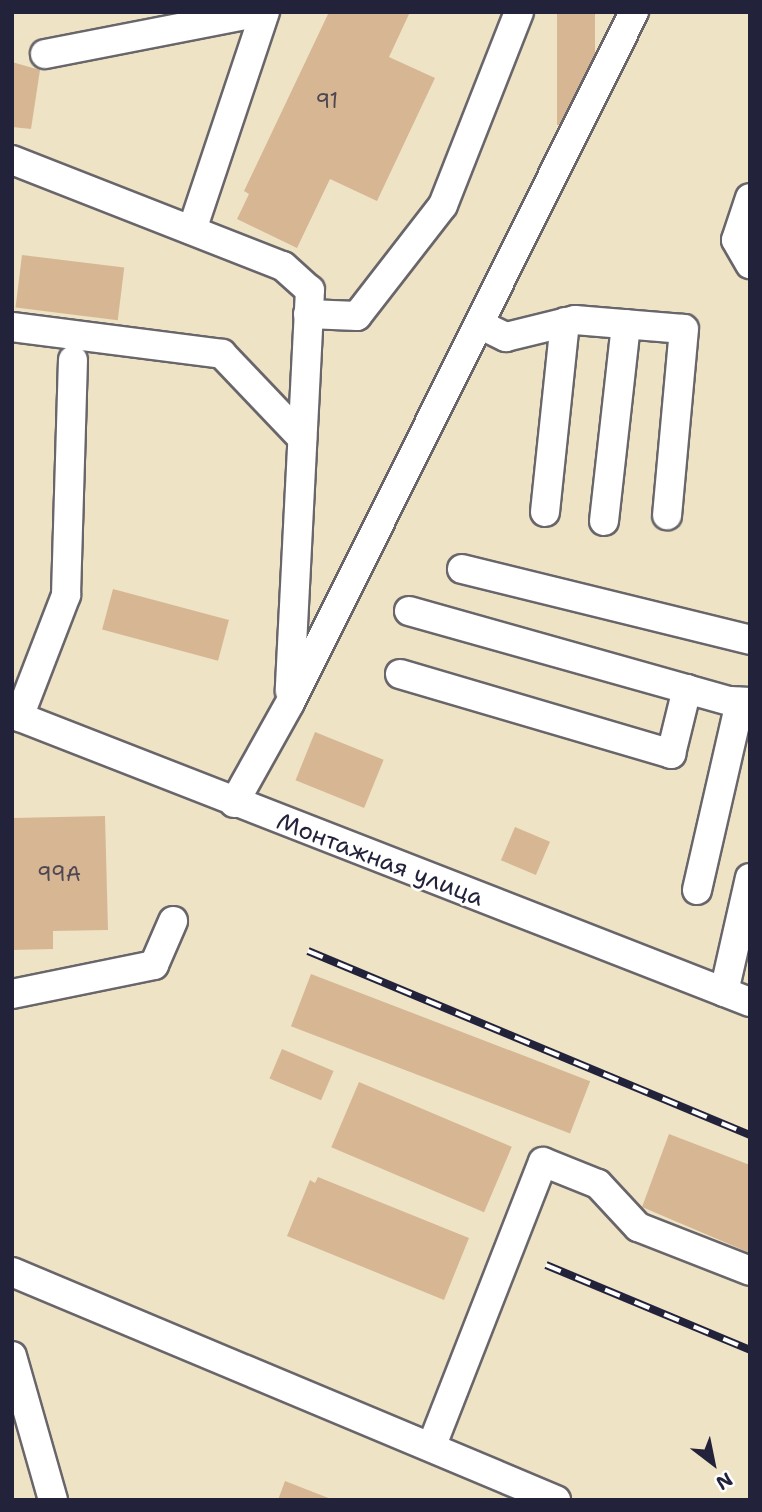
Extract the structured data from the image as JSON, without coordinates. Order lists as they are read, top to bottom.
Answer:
{
  "streets": {
    "street": ["Монтажная улица"]
  },
  "house_numbers": ["91", "99А"],
  "north": "bottom right"
}
